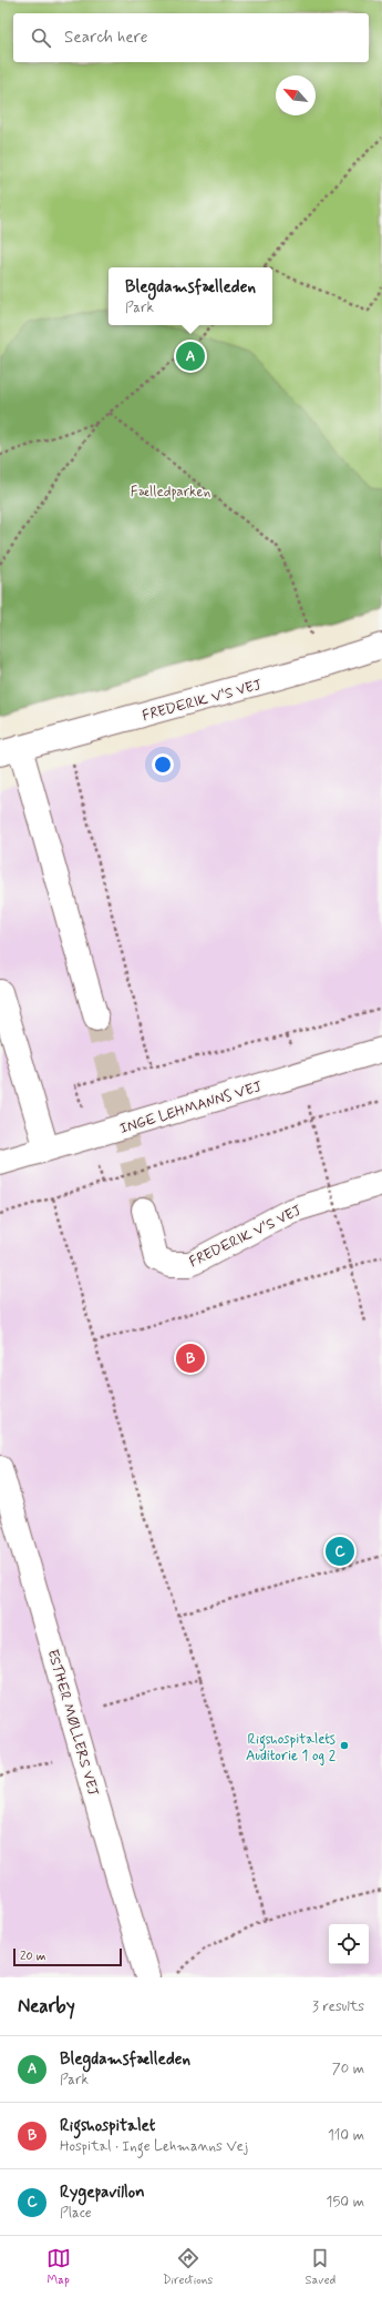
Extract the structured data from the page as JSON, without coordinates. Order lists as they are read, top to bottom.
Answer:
{
  "streets": {
    "street": ["FREDERIK V'S VEJ", "INGE LEHMANNS VEJ", "ESTHER MØLLERS VEJ"]
  },
  "parks": ["Fælledparken"],
  "places": ["Rigshospitalets Auditorie 1 og 2"],
  "scale_bar": "20 m",
  "north": "top left",
  "page": {
    "search": "Search here",
    "popup": ["Blegdamsfælleden", "Park"],
    "pins": ["A", "B", "C"],
    "scale": "20 m",
    "heading": ["Nearby", "3 results"],
    "list": [
      {
        "mark": "A",
        "name": "Blegdamsfælleden",
        "note": "Park",
        "value": "70 m"
      },
      {
        "mark": "B",
        "name": "Rigshospitalet",
        "note": "Hospital · Inge Lehmanns Vej",
        "value": "110 m"
      },
      {
        "mark": "C",
        "name": "Rygepavillon",
        "note": "Place",
        "value": "150 m"
      }
    ],
    "nav": ["Map", "Directions", "Saved"]
  }
}
